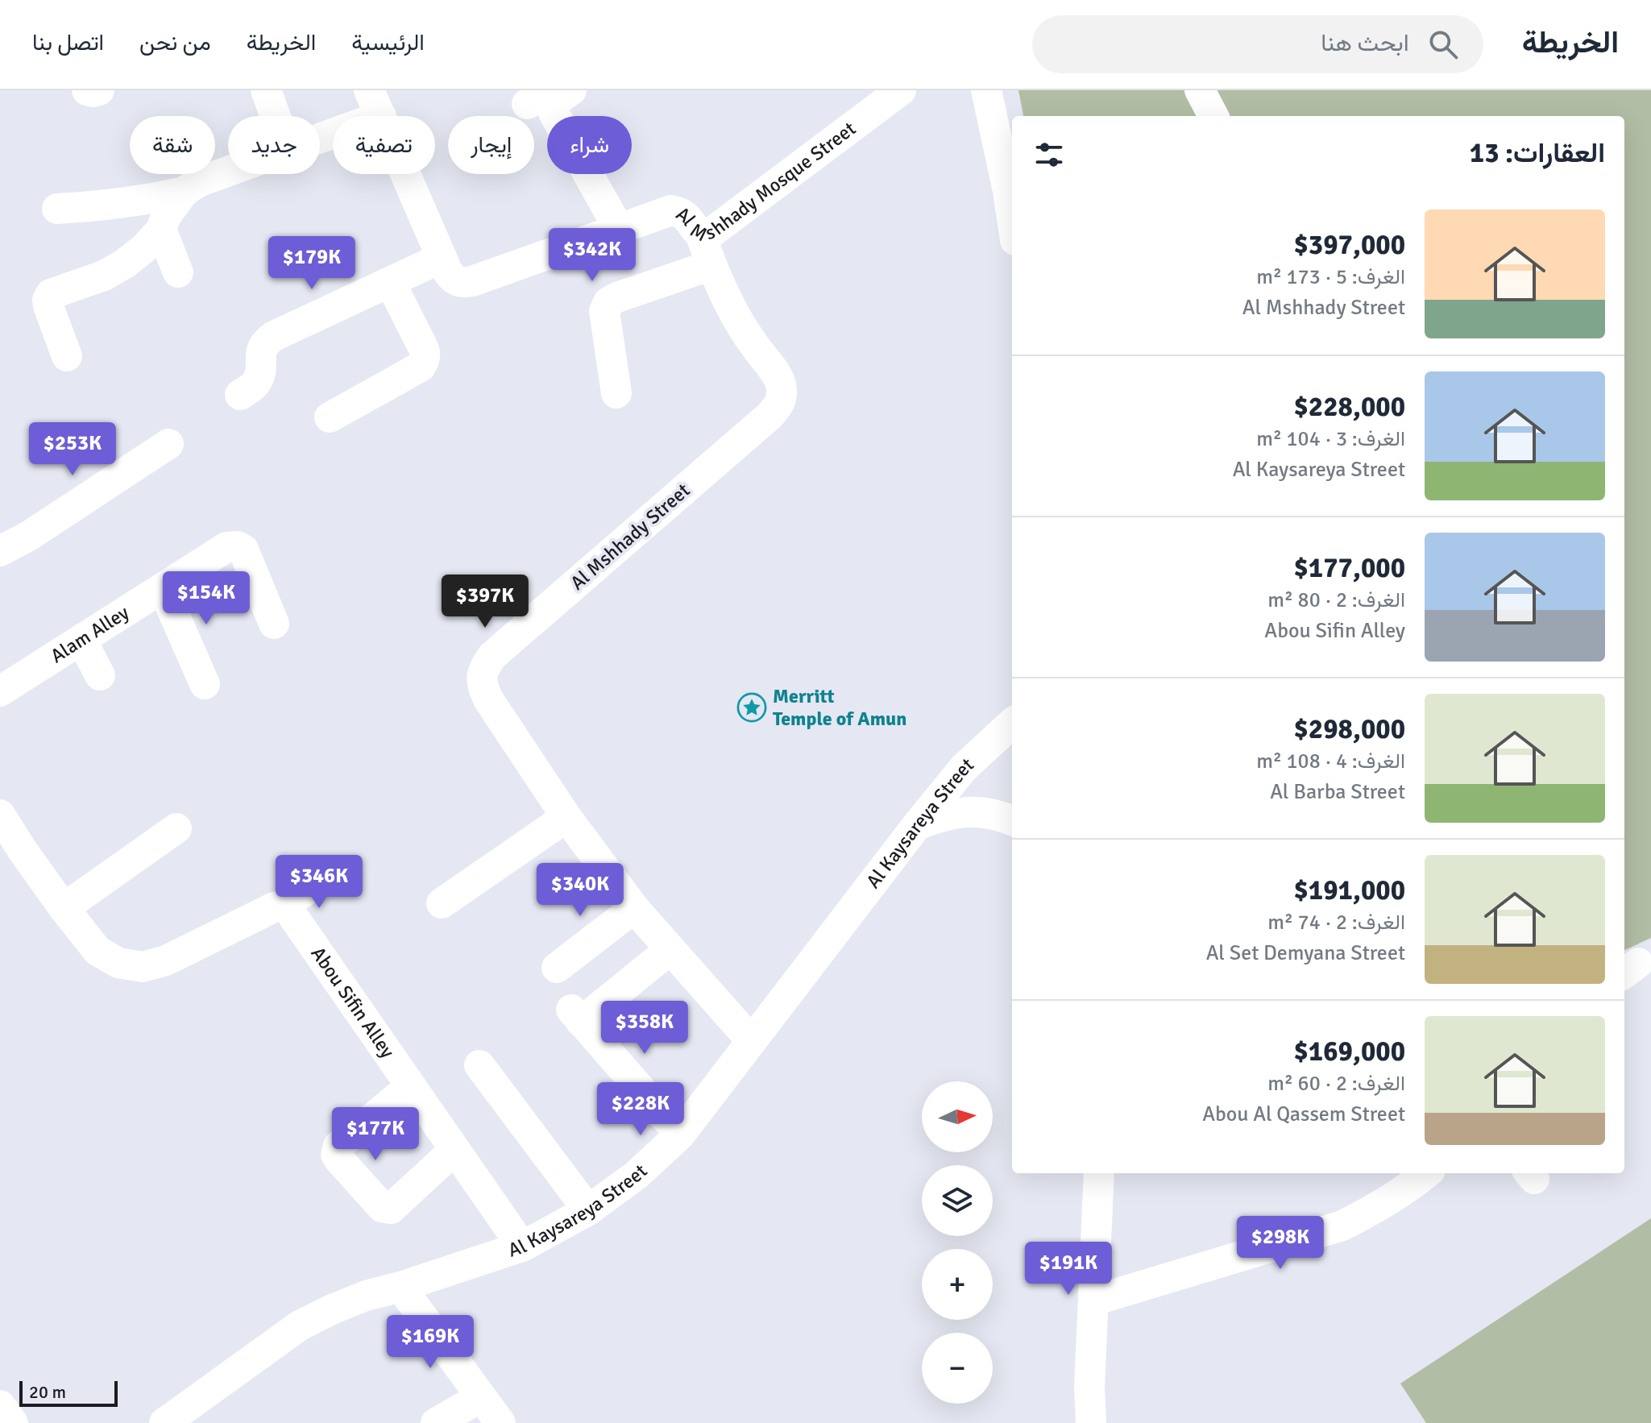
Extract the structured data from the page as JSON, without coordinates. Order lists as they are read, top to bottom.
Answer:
{
  "streets": {
    "street": [
      "Al Mshhady Mosque Street",
      "Al Mshhady Street",
      "Alam Alley",
      "Al Kaysareya Street",
      "Abou Sifin Alley"
    ]
  },
  "crossings": [
    ["Al Mshhady Mosque Street", "Al Mshhady Street"],
    ["Al Mshhady Street", "Al Kaysareya Street"],
    ["Al Kaysareya Street", "Abou Sifin Alley"]
  ],
  "places": {
    "place": ["Merritt Temple of Amun"]
  },
  "scale_bar": "20 m",
  "north": "right",
  "page": {
    "header": "الخريطة",
    "search": "ابحث هنا",
    "nav": [
      "الرئيسية",
      "الخريطة",
      "من نحن",
      "اتصل بنا"
    ],
    "chip": [
      "شراء",
      "إيجار",
      "تصفية",
      "جديد",
      "شقة"
    ],
    "heading": "العقارات: 13",
    "list": [
      {
        "name": "$397,000",
        "note": "الغرف: 5 · 173 m² · Al Mshhady Street"
      },
      {
        "name": "$228,000",
        "note": "الغرف: 3 · 104 m² · Al Kaysareya Street"
      },
      {
        "name": "$177,000",
        "note": "الغرف: 2 · 80 m² · Abou Sifin Alley"
      },
      {
        "name": "$298,000",
        "note": "الغرف: 4 · 108 m² · Al Barba Street"
      },
      {
        "name": "$191,000",
        "note": "الغرف: 2 · 74 m² · Al Set Demyana Street"
      },
      {
        "name": "$169,000",
        "note": "الغرف: 2 · 60 m² · Abou Al Qassem Street"
      }
    ],
    "price": [
      "$342K",
      "$179K",
      "$253K",
      "$154K",
      "$397K",
      "$346K",
      "$340K",
      "$358K",
      "$228K",
      "$177K",
      "$298K",
      "$191K",
      "$169K"
    ],
    "map_buttons": ["+", "−"],
    "scale": "20 m"
  }
}
